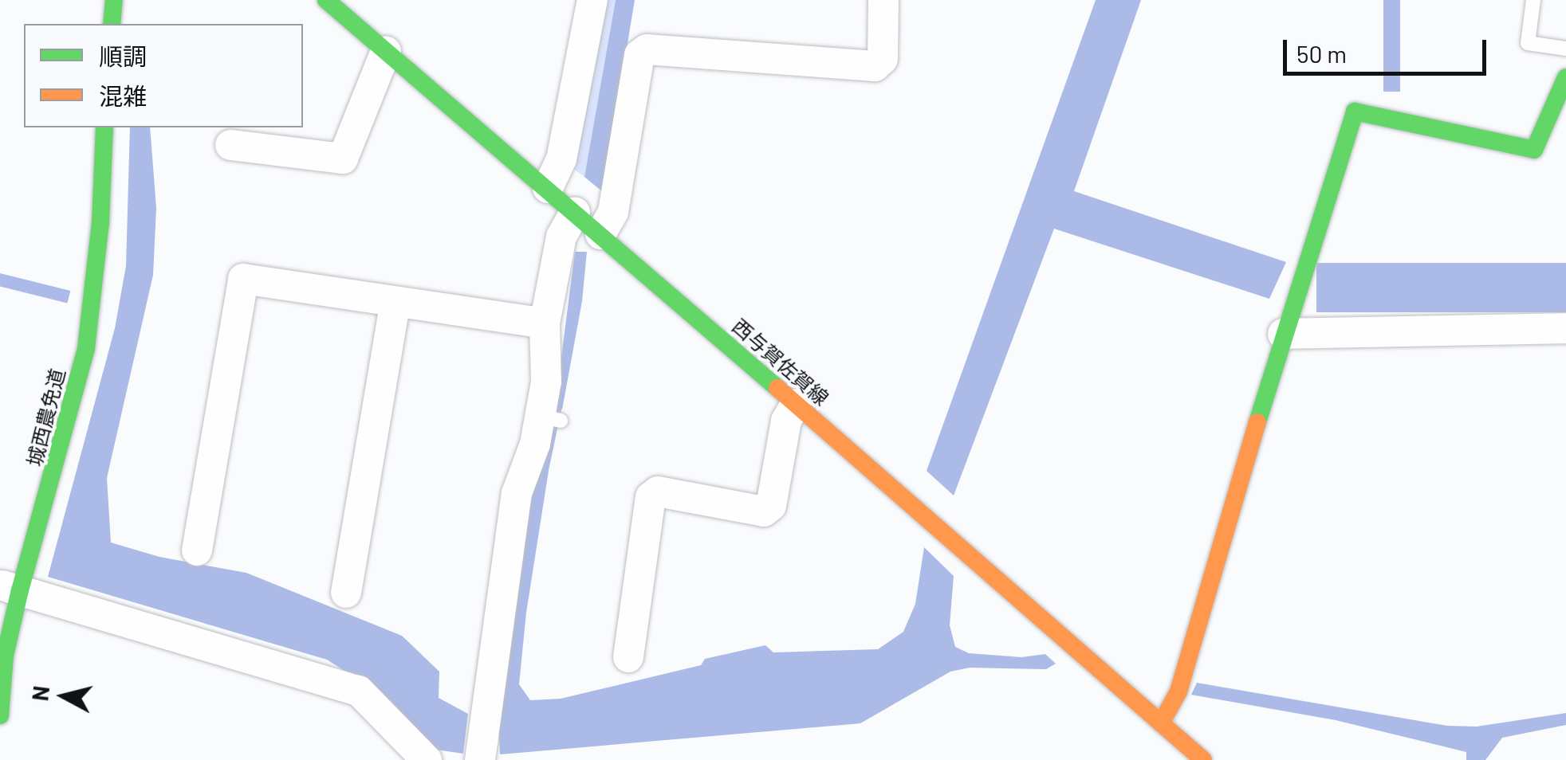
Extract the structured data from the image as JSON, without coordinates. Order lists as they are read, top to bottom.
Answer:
{
  "streets": {
    "street": ["西与賀佐賀線", "城西農免道"]
  },
  "legend": ["順調", "混雑"],
  "scale_bar": "50 m",
  "north": "left"
}
